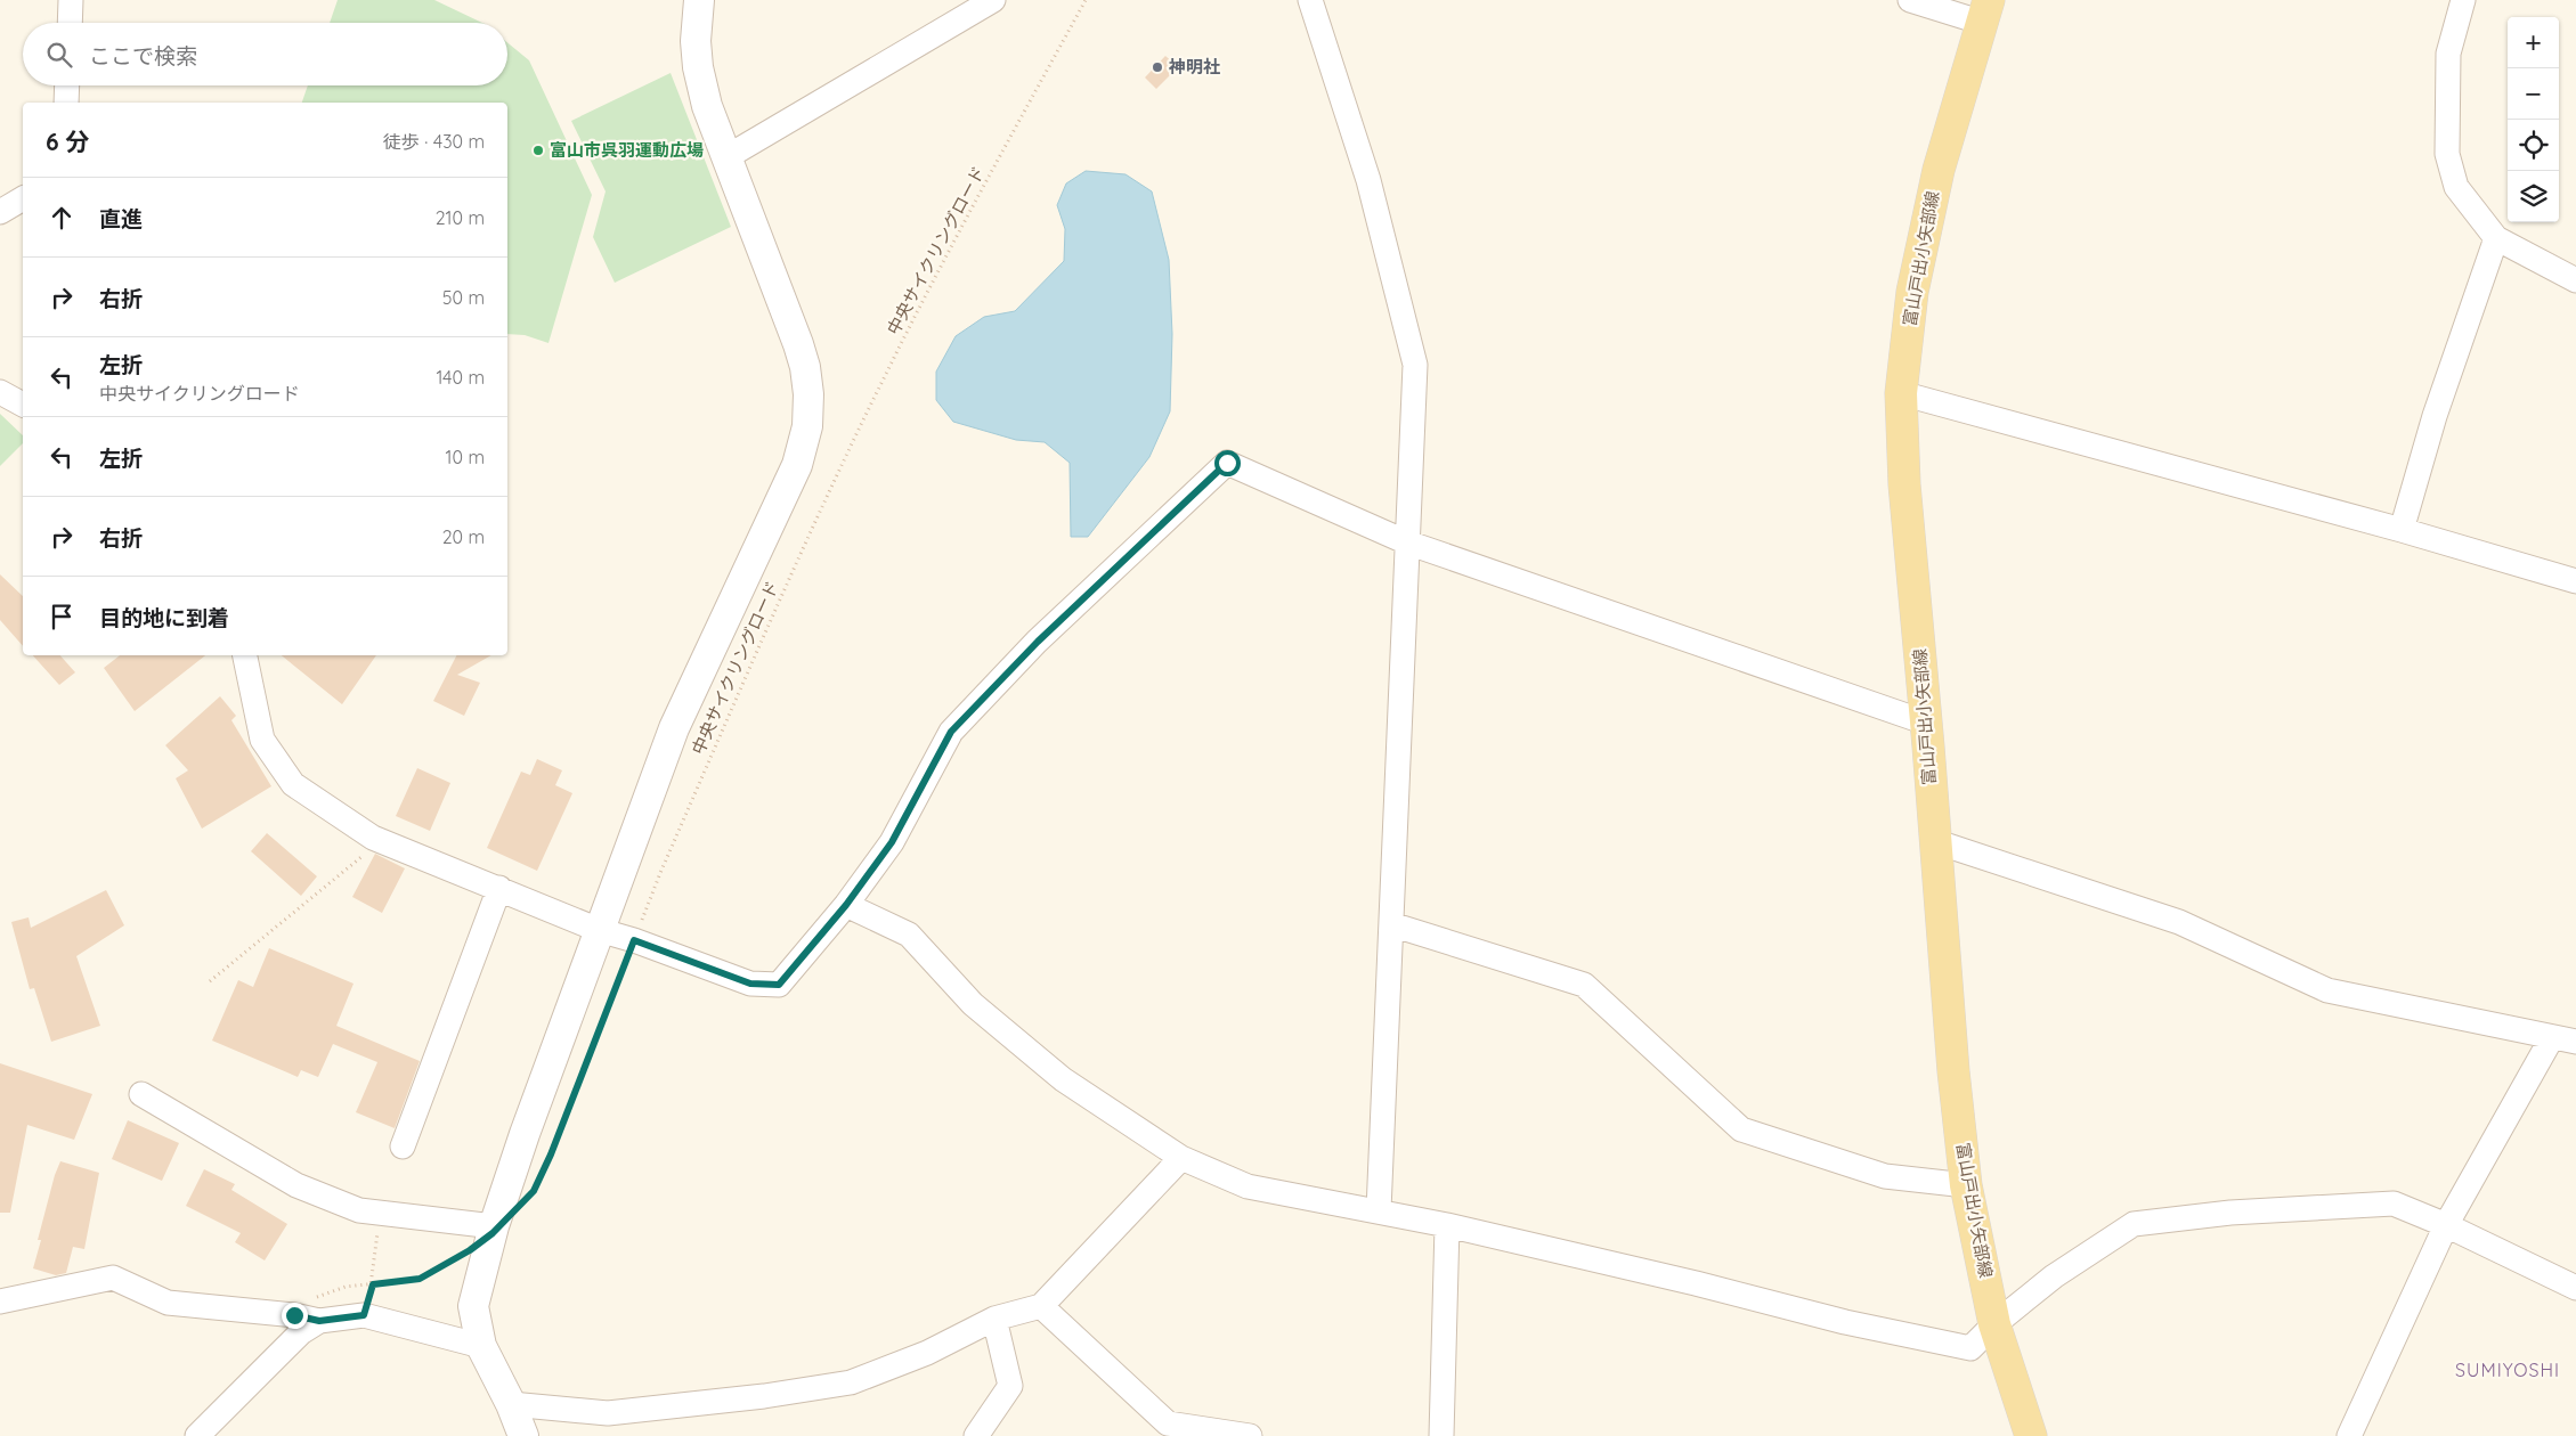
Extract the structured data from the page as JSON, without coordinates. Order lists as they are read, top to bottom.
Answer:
{
  "streets": {
    "main road": ["富山戸出小矢部線"],
    "path": ["中央サイクリングロード"]
  },
  "districts": ["SUMIYOSHI"],
  "places": ["神明社", "富山市呉羽運動広場"],
  "page": {
    "map_buttons": ["+", "−"],
    "search": "ここで検索",
    "heading": ["6 分", "徒歩 · 430 m"],
    "list": [
      ["直進", "210 m"],
      ["右折", "50 m"],
      ["左折", "中央サイクリングロード", "140 m"],
      ["左折", "10 m"],
      ["右折", "20 m"],
      "目的地に到着"
    ]
  }
}
